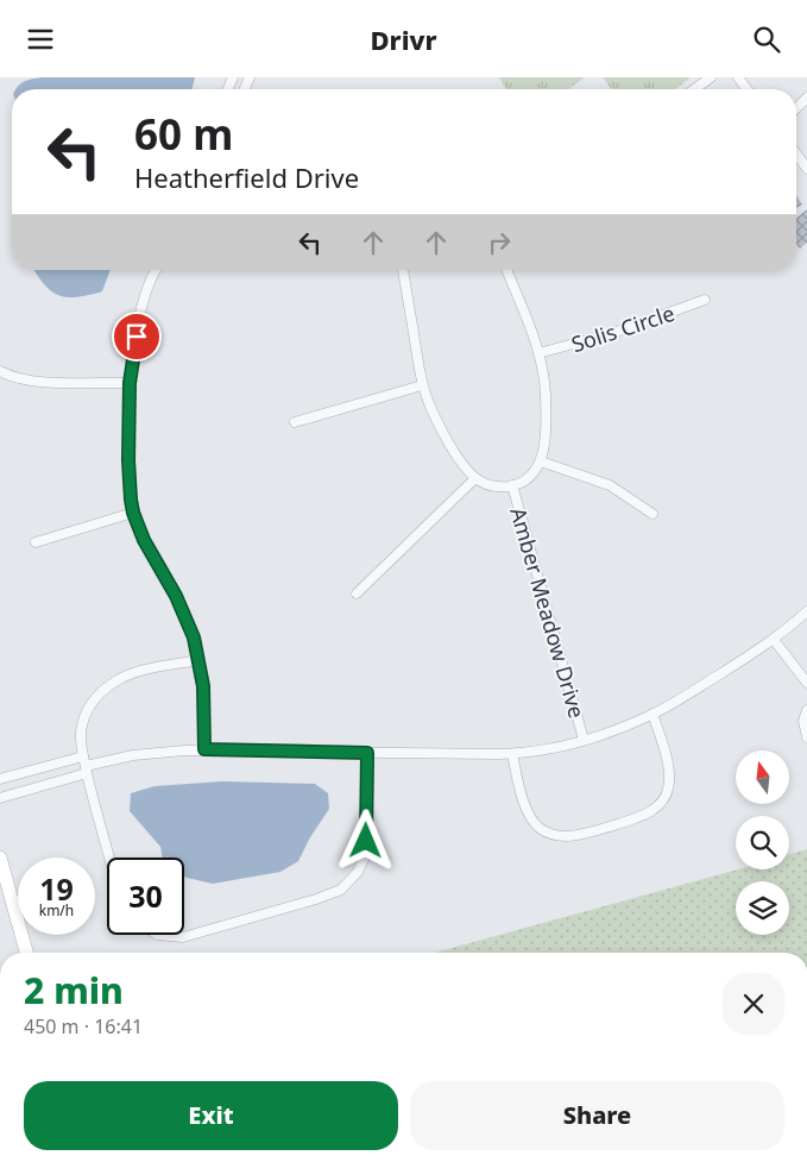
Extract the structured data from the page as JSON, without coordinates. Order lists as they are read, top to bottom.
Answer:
{
  "streets": {
    "street": ["Solis Circle", "Amber Meadow Drive"]
  },
  "north": "top",
  "page": {
    "header": "Drivr",
    "turn": ["60 m", "Heatherfield Drive"],
    "speed": "19 km/h",
    "limit": "30",
    "heading": ["2 min", "450 m · 16:41"],
    "buttons": ["Exit", "Share"]
  }
}
